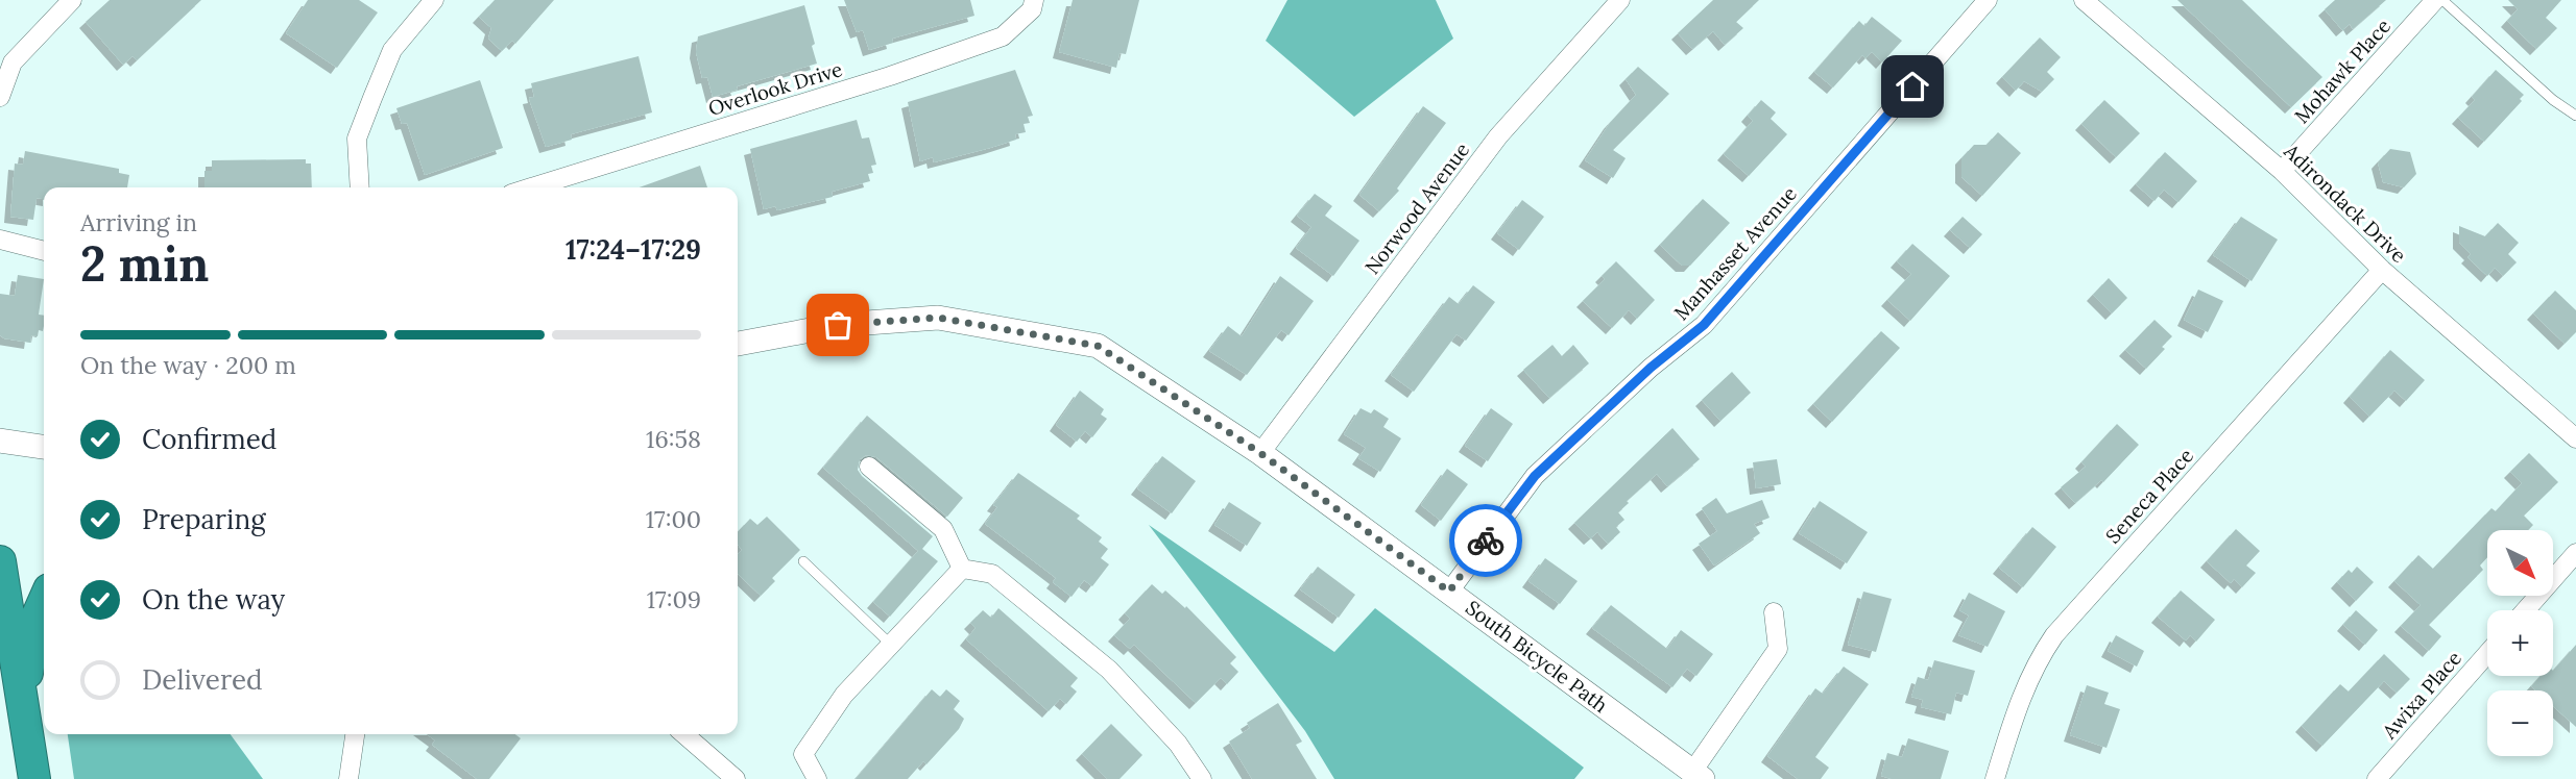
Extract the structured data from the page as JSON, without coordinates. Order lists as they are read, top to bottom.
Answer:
{
  "streets": {
    "street": [
      "Mohawk Place",
      "Overlook Drive",
      "Adirondack Drive",
      "Norwood Avenue",
      "Manhasset Avenue",
      "Seneca Place",
      "South Bicycle Path",
      "Awixa Place"
    ]
  },
  "crossings": [
    ["Mohawk Place", "Adirondack Drive"],
    ["Adirondack Drive", "Seneca Place"],
    ["Norwood Avenue", "South Bicycle Path"],
    ["Manhasset Avenue", "South Bicycle Path"]
  ],
  "north": "bottom right",
  "page": {
    "heading": ["2 min", "Arriving in", "17:24–17:29"],
    "bar": "On the way · 200 m",
    "list": [
      ["Confirmed", "16:58"],
      ["Preparing", "17:00"],
      ["On the way", "17:09"],
      "Delivered"
    ],
    "map_buttons": ["+", "−"]
  }
}
